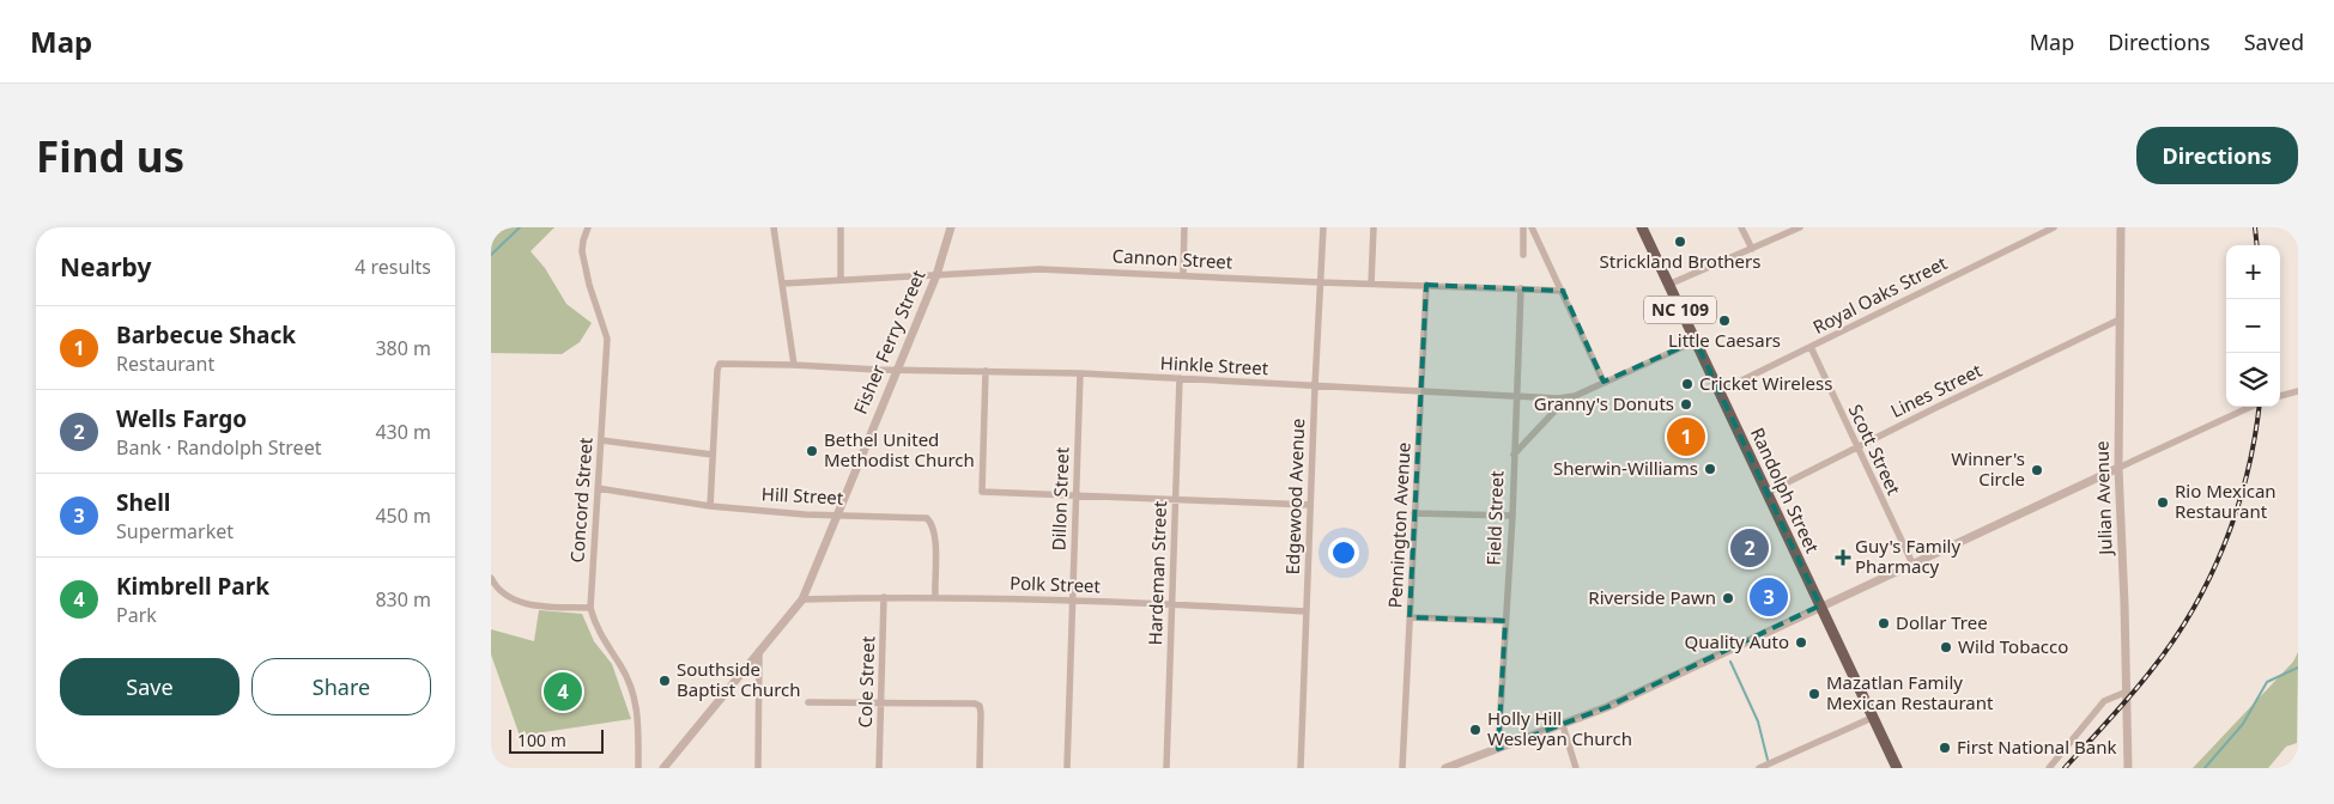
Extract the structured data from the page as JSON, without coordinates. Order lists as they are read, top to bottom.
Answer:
{
  "streets": {
    "main road": ["NC 109", "Randolph Street"],
    "street": [
      "Cannon Street",
      "Royal Oaks Street",
      "Fisher Ferry Street",
      "Hinkle Street",
      "Lines Street",
      "Scott Street",
      "Hill Street",
      "Edgewood Avenue",
      "Julian Avenue",
      "Dillon Street",
      "Concord Street",
      "Field Street",
      "Pennington Avenue",
      "Hardeman Street",
      "Polk Street",
      "Cole Street"
    ]
  },
  "crossings": [
    ["Cannon Street", "Fisher Ferry Street"],
    ["Cannon Street", "Edgewood Avenue"],
    ["Cannon Street", "Field Street"],
    ["Cannon Street", "Pennington Avenue"],
    ["Royal Oaks Street", "Scott Street"],
    ["Royal Oaks Street", "Randolph Street"],
    ["Fisher Ferry Street", "Hinkle Street"],
    ["Fisher Ferry Street", "Hill Street"],
    ["Fisher Ferry Street", "Polk Street"],
    ["Hinkle Street", "Randolph Street"],
    ["Hinkle Street", "Edgewood Avenue"],
    ["Hinkle Street", "Dillon Street"],
    ["Hinkle Street", "Field Street"],
    ["Hinkle Street", "Pennington Avenue"],
    ["Hinkle Street", "Hardeman Street"],
    ["Lines Street", "Scott Street"],
    ["Lines Street", "Randolph Street"],
    ["Lines Street", "Julian Avenue"],
    ["Hill Street", "Concord Street"],
    ["Hill Street", "Polk Street"],
    ["Edgewood Avenue", "Polk Street"],
    ["Dillon Street", "Polk Street"],
    ["Hardeman Street", "Polk Street"],
    ["Polk Street", "Cole Street"]
  ],
  "places": {
    "other": [
      "Strickland Brothers",
      "Little Caesars",
      "Cricket Wireless",
      "Granny's Donuts",
      "Bethel United Methodist Church",
      "Sherwin-Williams",
      "Winner's Circle",
      "Rio Mexican Restaurant",
      "Riverside Pawn",
      "Dollar Tree",
      "Quality Auto",
      "Wild Tobacco",
      "Southside Baptist Church",
      "Mazatlan Family Mexican Restaurant",
      "Holly Hill Wesleyan Church",
      "First National Bank"
    ],
    "health": ["Guy's Family Pharmacy"]
  },
  "scale_bar": "100 m",
  "page": {
    "header": "Map",
    "nav": ["Map", "Directions", "Saved"],
    "buttons": [
      "Directions",
      ["Save", "Share"]
    ],
    "title": "Find us",
    "heading": ["Nearby", "4 results"],
    "map_buttons": ["+", "−"],
    "list": [
      {
        "mark": "1",
        "name": "Barbecue Shack",
        "note": "Restaurant",
        "value": "380 m"
      },
      {
        "mark": "2",
        "name": "Wells Fargo",
        "note": "Bank · Randolph Street",
        "value": "430 m"
      },
      {
        "mark": "3",
        "name": "Shell",
        "note": "Supermarket",
        "value": "450 m"
      },
      {
        "mark": "4",
        "name": "Kimbrell Park",
        "note": "Park",
        "value": "830 m"
      }
    ],
    "pins": [
      "1",
      "2",
      "3",
      "4"
    ],
    "scale": "100 m"
  }
}
